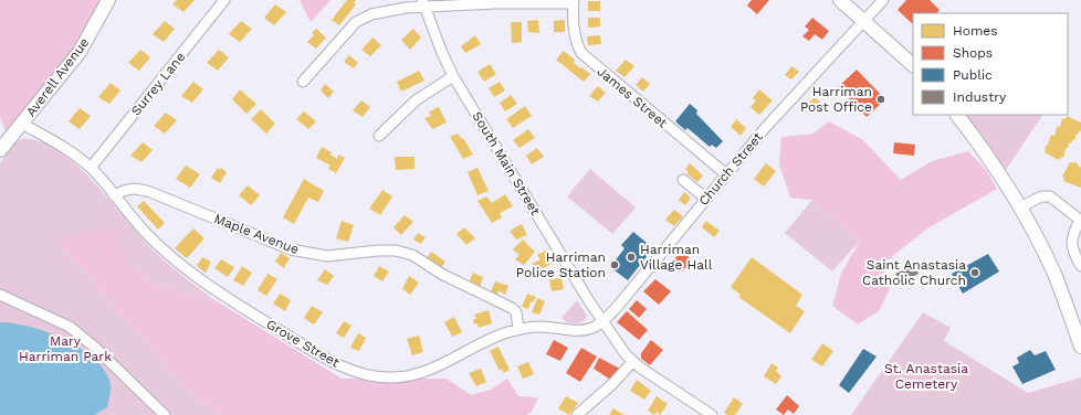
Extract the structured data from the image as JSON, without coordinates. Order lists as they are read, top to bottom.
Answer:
{
  "streets": {
    "main road": ["Averell Avenue"],
    "street": [
      "Surrey Lane",
      "James Street",
      "South Main Street",
      "Church Street",
      "Maple Avenue",
      "Grove Street"
    ]
  },
  "crossings": [
    ["James Street", "Church Street"],
    ["South Main Street", "Church Street"],
    ["South Main Street", "Grove Street"],
    ["Church Street", "Grove Street"],
    ["Maple Avenue", "Grove Street"]
  ],
  "parks": ["Mary Harriman Park", "St. Anastasia Cemetery"],
  "places": [
    "Harriman Post Office",
    "Harriman Village Hall",
    "Harriman Police Station",
    "Saint Anastasia Catholic Church"
  ],
  "legend": [
    "Homes",
    "Shops",
    "Public",
    "Industry"
  ]
}
